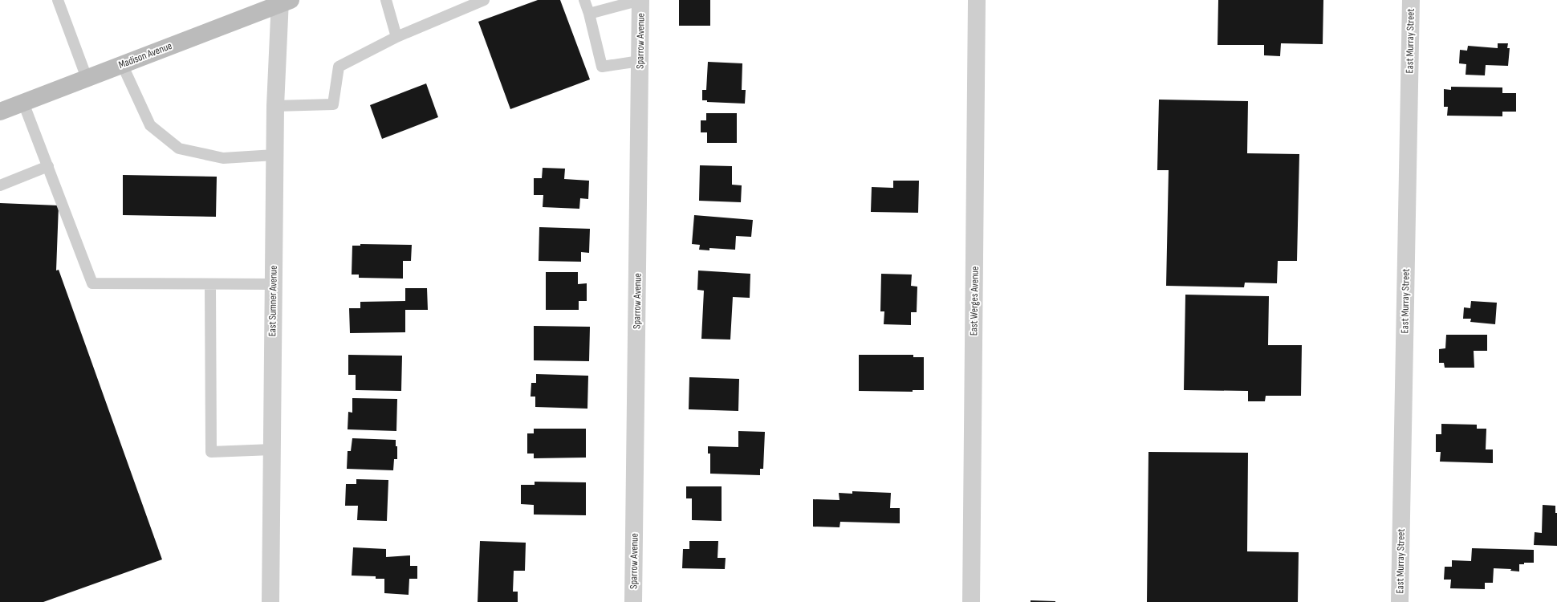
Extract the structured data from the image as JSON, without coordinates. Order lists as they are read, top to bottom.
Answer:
{
  "streets": {
    "main road": ["Madison Avenue"],
    "street": [
      "Sparrow Avenue",
      "East Murray Street",
      "East Sumner Avenue",
      "East Werges Avenue"
    ]
  },
  "crossings": [
    ["Madison Avenue", "East Sumner Avenue"]
  ]
}
